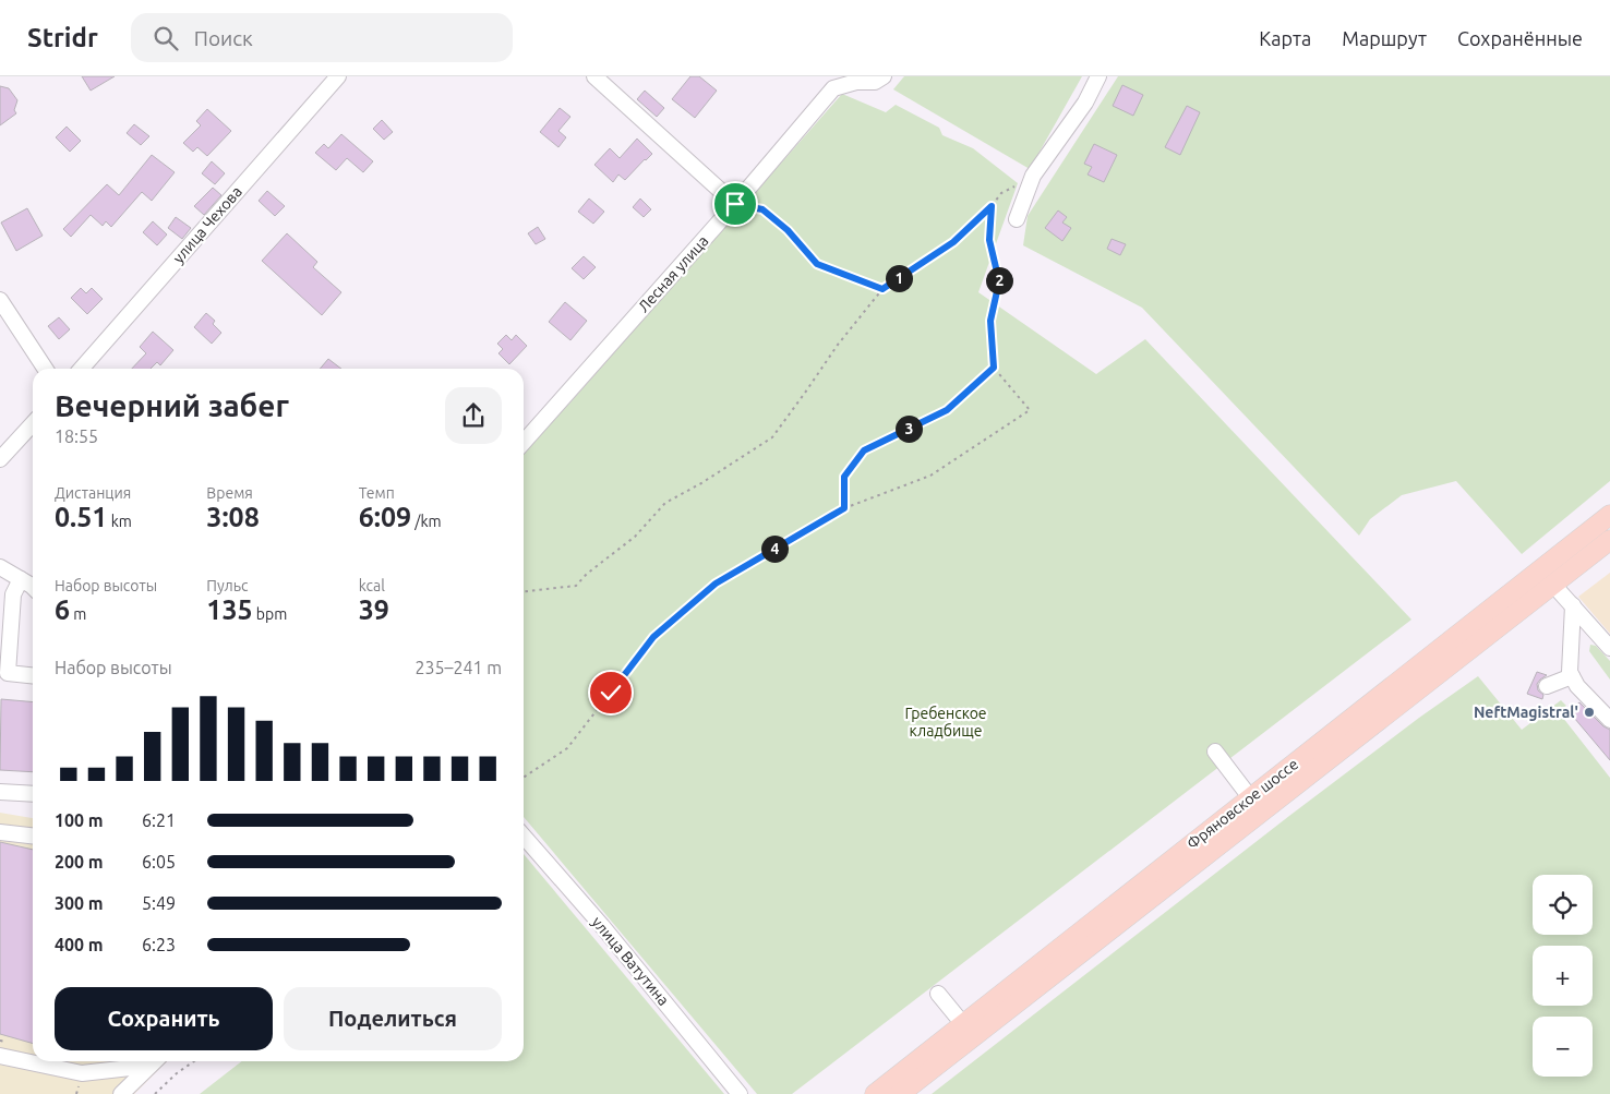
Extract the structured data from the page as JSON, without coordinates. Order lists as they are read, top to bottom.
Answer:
{
  "streets": {
    "main road": ["Фряновское шоссе"],
    "street": ["улица Чехова", "Лесная улица", "улица Ватутина"]
  },
  "parks": ["Гребенское кладбище"],
  "places": ["NeftMagistral'"],
  "page": {
    "header": "Stridr",
    "search": "Поиск",
    "nav": ["Карта", "Маршрут", "Сохранённые"],
    "pins": [
      "1",
      "2",
      "3",
      "4"
    ],
    "heading": ["Вечерний забег", "18:55"],
    "stats": [
      ["Дистанция", "0.51 km"],
      ["Время", "3:08"],
      ["Темп", "6:09 /km"],
      ["Набор высоты", "6 m"],
      ["Пульс", "135 bpm"],
      ["kcal", "39"]
    ],
    "chart": ["Набор высоты", "235–241 m"],
    "list": [
      {
        "name": "100 m",
        "note": "6:21"
      },
      {
        "name": "200 m",
        "note": "6:05"
      },
      {
        "name": "300 m",
        "note": "5:49"
      },
      {
        "name": "400 m",
        "note": "6:23"
      }
    ],
    "map_buttons": ["+", "−"],
    "buttons": ["Сохранить", "Поделиться"]
  }
}
